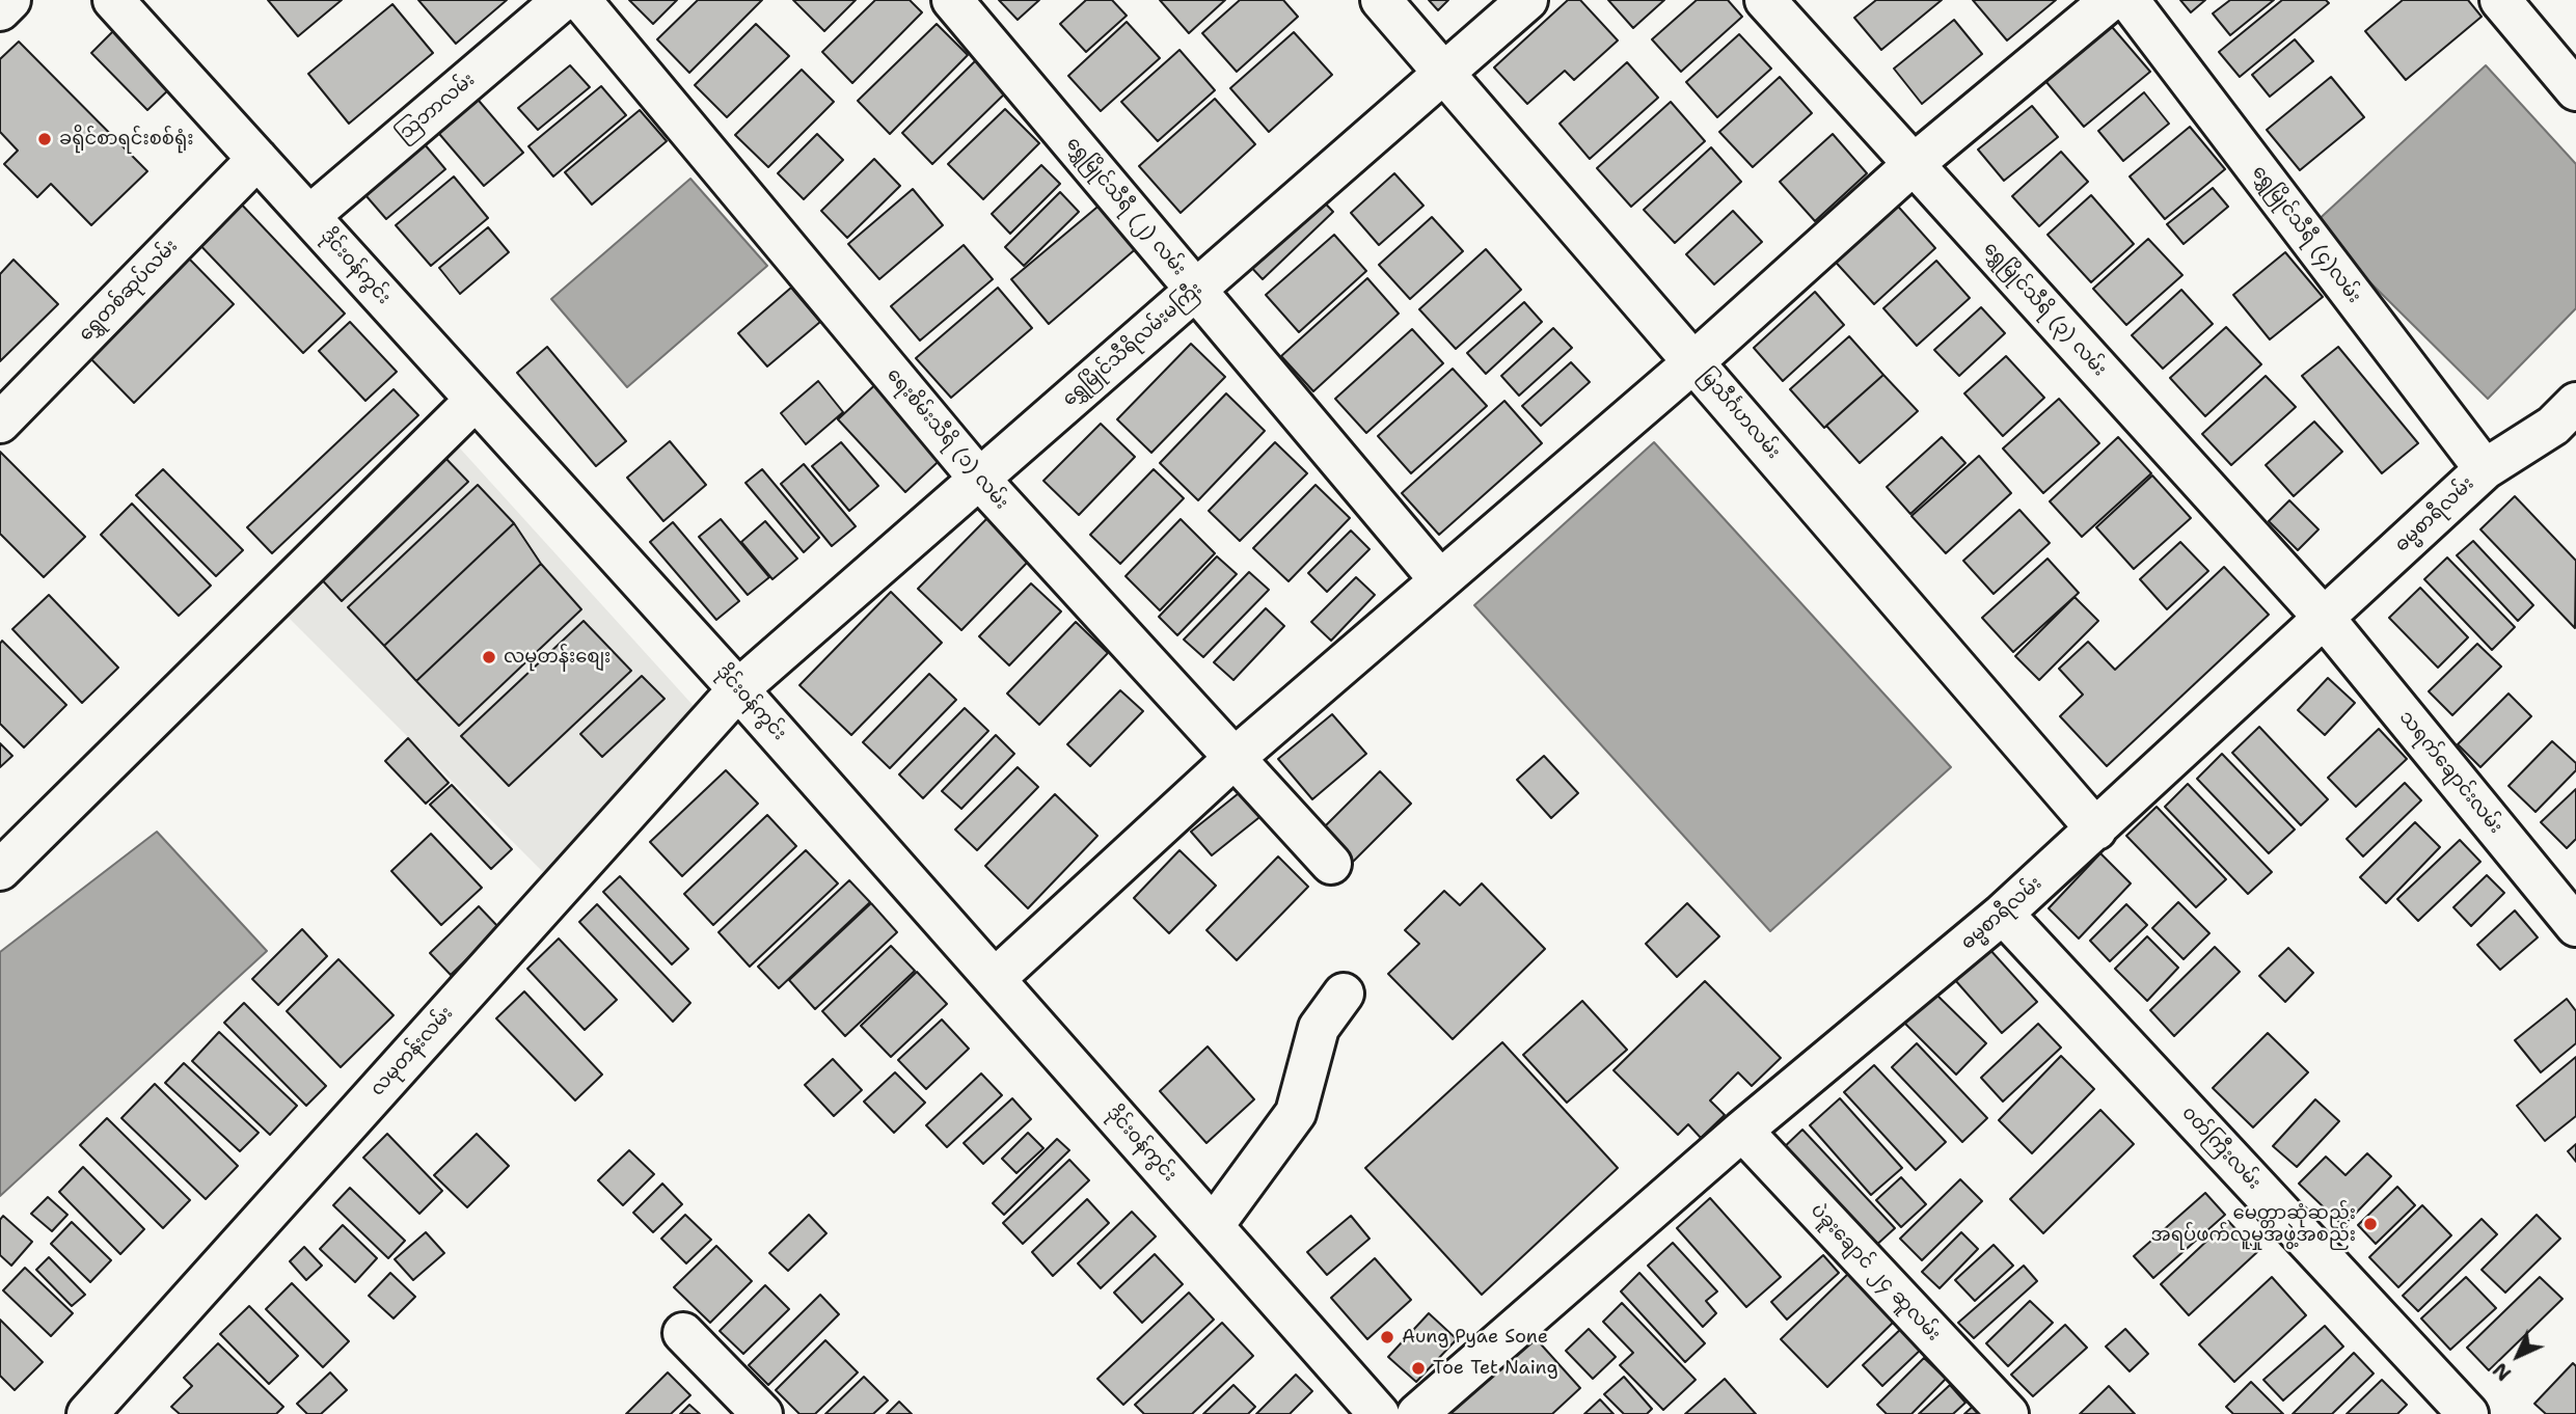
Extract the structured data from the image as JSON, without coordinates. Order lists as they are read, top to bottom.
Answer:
{
  "streets": {
    "street": [
      "သြဘာလမ်း",
      "ရွှေမြိုင်သီရီ (၂) လမ်း",
      "ရွှေမြိုင်သီရီ (၄)လမ်း",
      "ဒိုင်းဝန်ကွင်း",
      "ရွှေတစ်ဆုပ်လမ်း",
      "ရွှေမြိုင်သီရိ (၃) လမ်း",
      "ရွှေမြိုင်သီရိလမ်းမကြီး",
      "မြသီင်္ဂဟလမ်း",
      "ရေးစိမ်းသီရိ (၁) လမ်း",
      "ဓမ္မစာရီလမ်း",
      "သရက်ချောင်းလမ်း",
      "လမုတန်းလမ်း",
      "၀တ်ကြီးလမ်း",
      "ပဲခူးချောင် ၂၄ ဆူလမ်း"
    ]
  },
  "crossings": [
    ["သြဘာလမ်း", "ဒိုင်းဝန်ကွင်း"],
    ["ရွှေမြိုင်သီရီ (၂) လမ်း", "ရွှေမြိုင်သီရိလမ်းမကြီး"],
    ["ရွှေမြိုင်သီရီ (၄)လမ်း", "ဓမ္မစာရီလမ်း"],
    ["ဒိုင်းဝန်ကွင်း", "ရွှေတစ်ဆုပ်လမ်း"],
    ["ဒိုင်းဝန်ကွင်း", "ရွှေမြိုင်သီရိလမ်းမကြီး"],
    ["ဒိုင်းဝန်ကွင်း", "လမုတန်းလမ်း"],
    ["ရွှေမြိုင်သီရိ (၃) လမ်း", "ဓမ္မစာရီလမ်း"],
    ["ရွှေမြိုင်သီရိ (၃) လမ်း", "သရက်ချောင်းလမ်း"],
    ["ရွှေမြိုင်သီရိလမ်းမကြီး", "မြသီင်္ဂဟလမ်း"],
    ["ရွှေမြိုင်သီရိလမ်းမကြီး", "ရေးစိမ်းသီရိ (၁) လမ်း"],
    ["ရွှေမြိုင်သီရိလမ်းမကြီး", "လမုတန်းလမ်း"],
    ["မြသီင်္ဂဟလမ်း", "ဓမ္မစာရီလမ်း"],
    ["ဓမ္မစာရီလမ်း", "သရက်ချောင်းလမ်း"],
    ["ဓမ္မစာရီလမ်း", "၀တ်ကြီးလမ်း"],
    ["ဓမ္မစာရီလမ်း", "ပဲခူးချောင် ၂၄ ဆူလမ်း"]
  ],
  "places": [
    "ခရိုင်စာရင်းစစ်ရုံး",
    "လမုတန်းစျေး",
    "မေတ္တာဆုံဆည်း အရပ်ဖက်လူမှုအဖွဲ့အစည်း",
    "Aung Pyae Sone",
    "Toe Tet Naing"
  ],
  "north": "bottom left"
}
